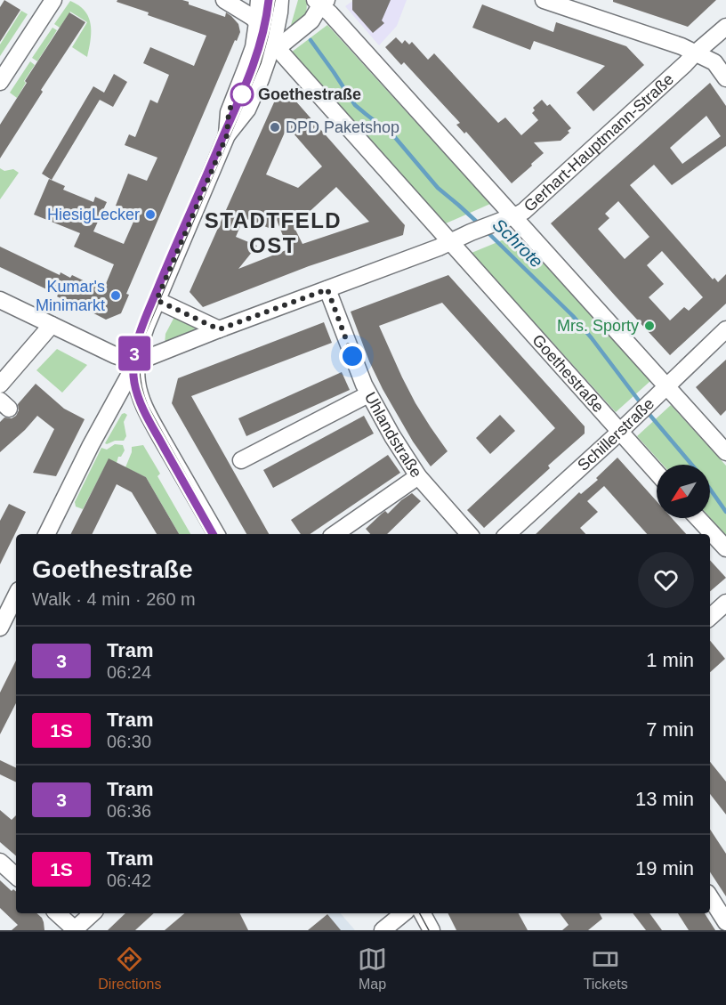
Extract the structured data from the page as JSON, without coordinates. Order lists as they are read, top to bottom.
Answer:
{
  "streets": {
    "street": [
      "Gerhart-Hauptmann-Straße",
      "Goethestraße",
      "Uhlandstraße",
      "Schillerstraße"
    ]
  },
  "crossings": [
    ["Gerhart-Hauptmann-Straße", "Goethestraße"],
    ["Gerhart-Hauptmann-Straße", "Uhlandstraße"],
    ["Goethestraße", "Schillerstraße"]
  ],
  "districts": ["STADTFELD OST"],
  "water": ["Schrote"],
  "places": [
    "Goethestraße",
    "DPD Paketshop",
    "HiesigLecker",
    "Kumar's Minimarkt",
    "Mrs. Sporty"
  ],
  "lines": ["tram line 3"],
  "north": "bottom left",
  "page": {
    "on_map": "3",
    "heading": ["Goethestraße", "Walk · 4 min · 260 m"],
    "list": [
      {
        "mark": "3",
        "name": "Tram",
        "note": "06:24",
        "value": "1 min"
      },
      {
        "mark": "1S",
        "name": "Tram",
        "note": "06:30",
        "value": "7 min"
      },
      {
        "mark": "3",
        "name": "Tram",
        "note": "06:36",
        "value": "13 min"
      },
      {
        "mark": "1S",
        "name": "Tram",
        "note": "06:42",
        "value": "19 min"
      }
    ],
    "tabs": ["Directions", "Map", "Tickets"]
  }
}
